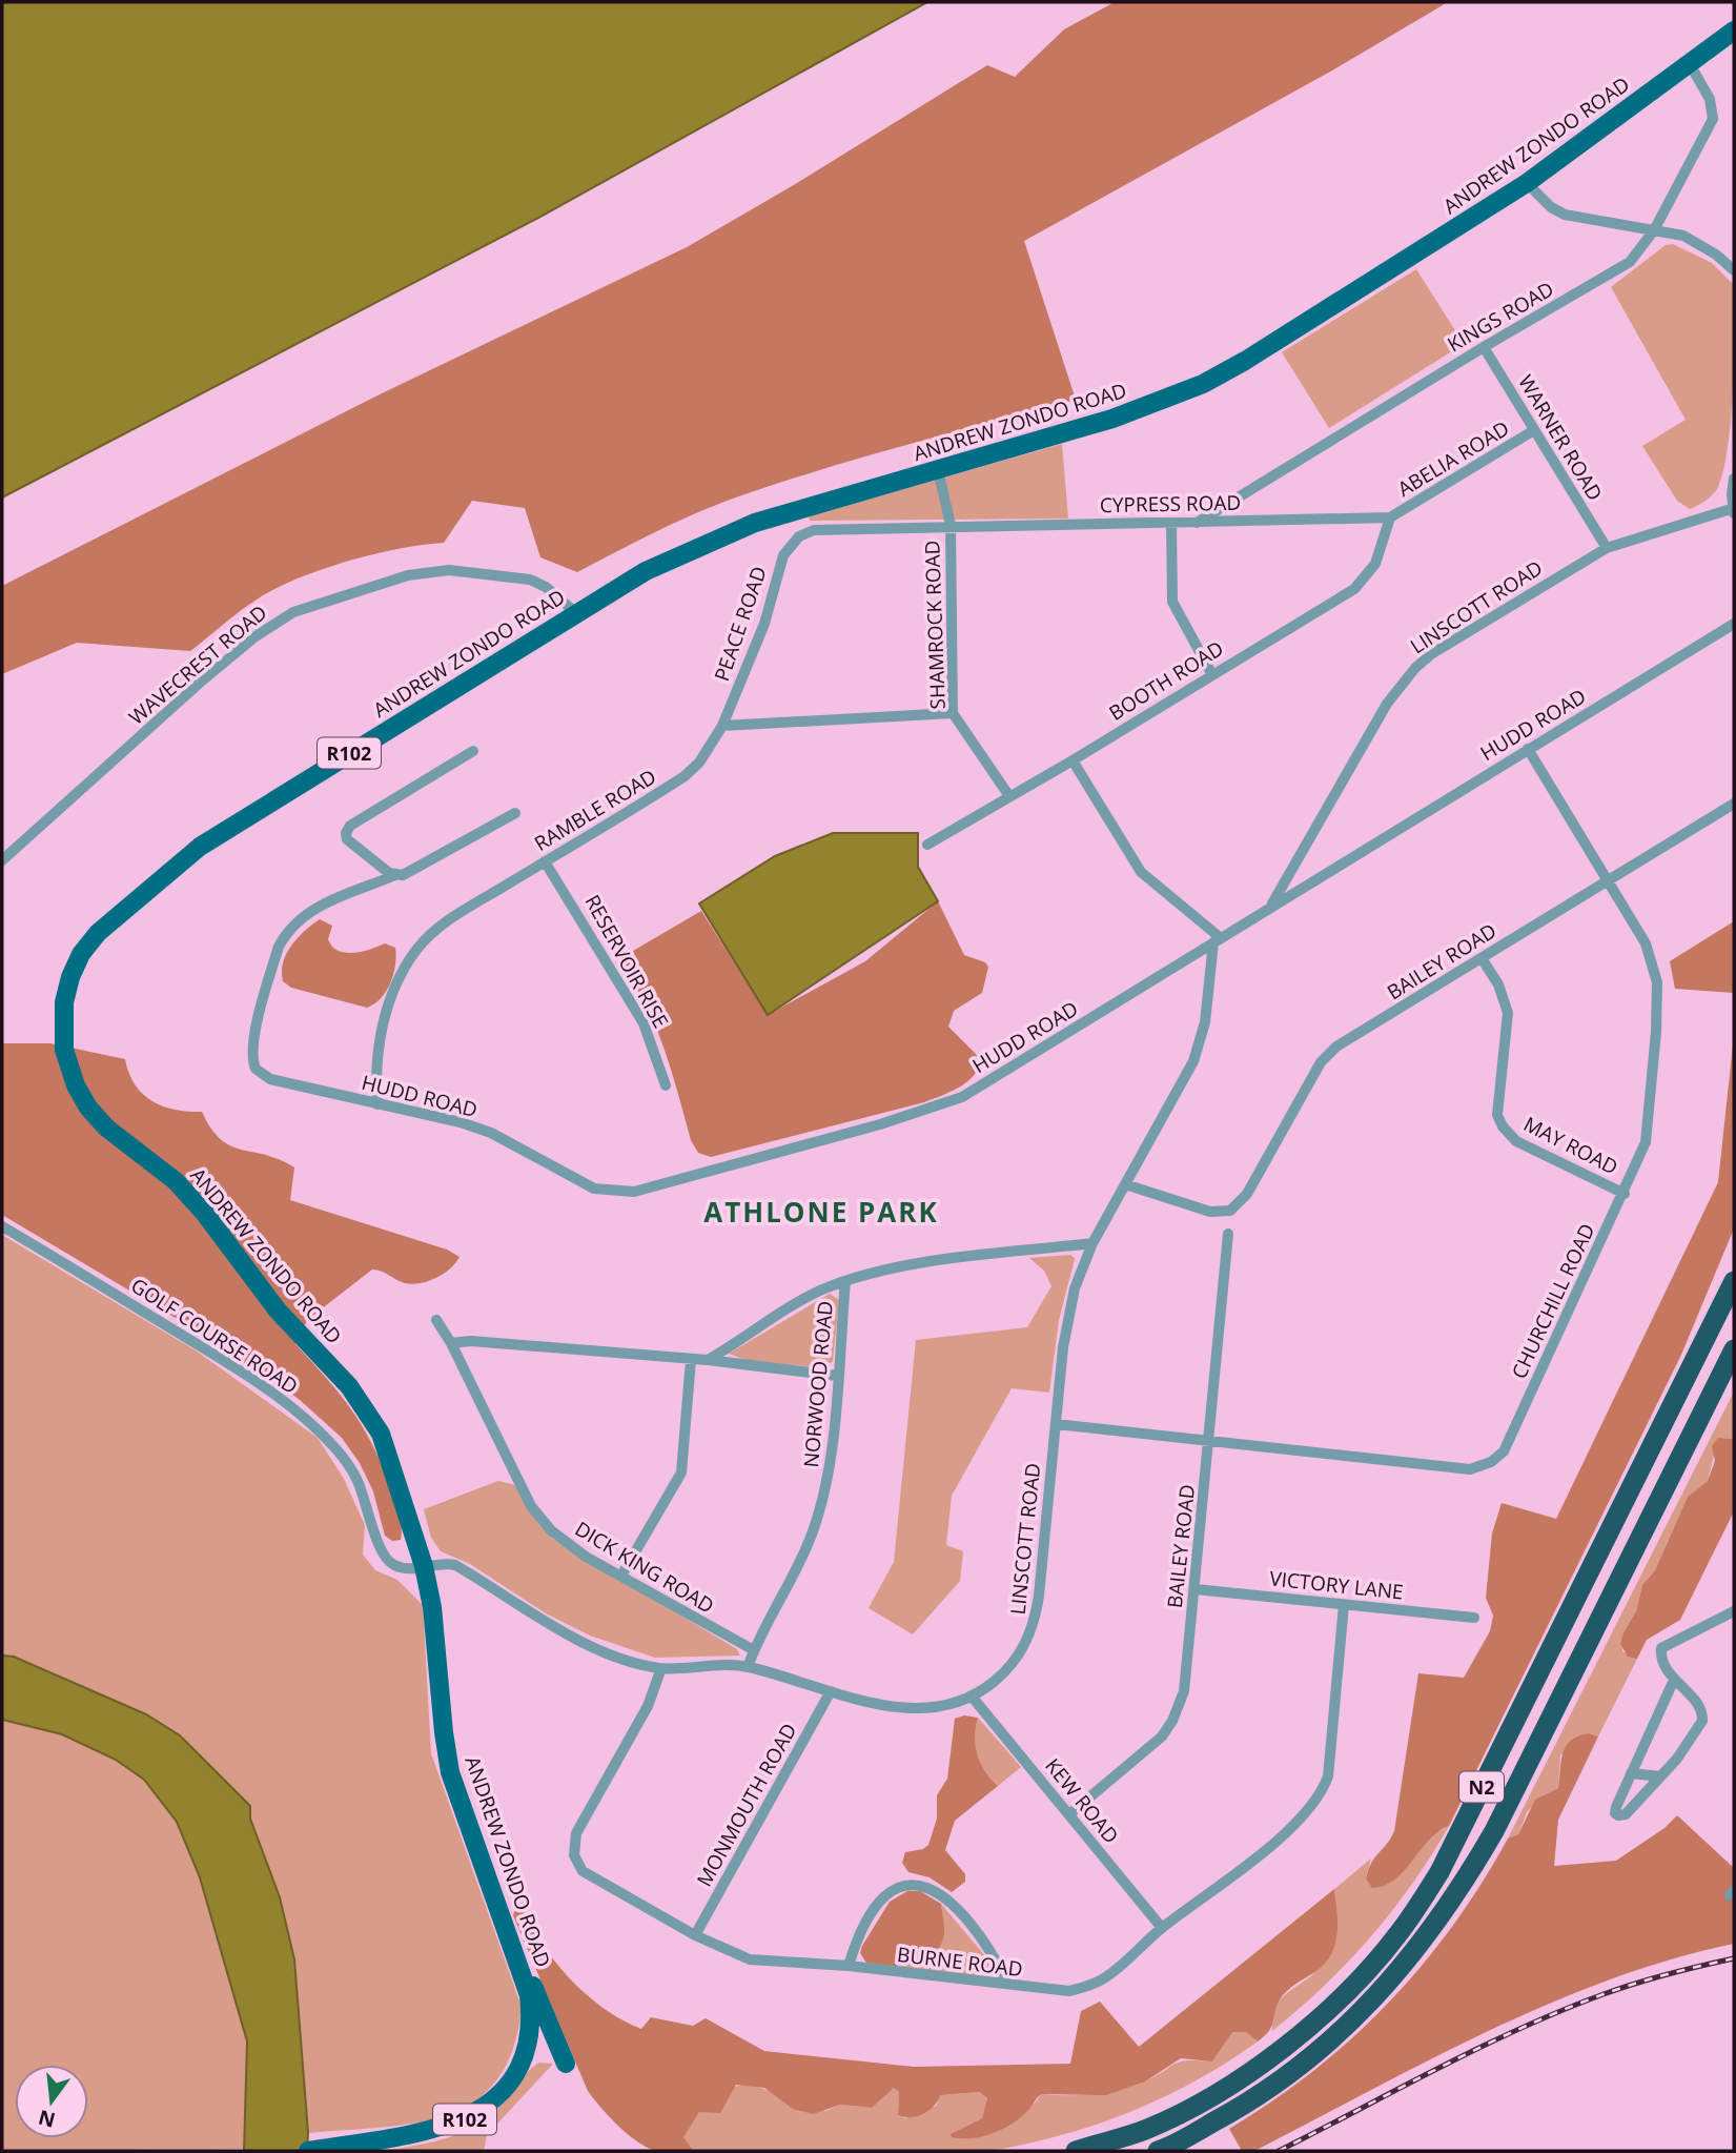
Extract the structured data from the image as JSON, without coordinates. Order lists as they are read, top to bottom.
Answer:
{
  "streets": {
    "highway": ["N2"],
    "main road": ["ANDREW ZONDO ROAD", "R102"],
    "street": [
      "KINGS ROAD",
      "WARNER ROAD",
      "ABELIA ROAD",
      "CYPRESS ROAD",
      "LINSCOTT ROAD",
      "PEACE ROAD",
      "SHAMROCK ROAD",
      "WAVECREST ROAD",
      "BOOTH ROAD",
      "HUDD ROAD",
      "RAMBLE ROAD",
      "RESERVOIR RISE",
      "BAILEY ROAD",
      "MAY ROAD",
      "CHURCHILL ROAD",
      "GOLF COURSE ROAD",
      "NORWOOD ROAD",
      "DICK KING ROAD",
      "VICTORY LANE",
      "KEW ROAD",
      "MONMOUTH ROAD",
      "BURNE ROAD"
    ]
  },
  "crossings": [
    ["ANDREW ZONDO ROAD", "KINGS ROAD"],
    ["ANDREW ZONDO ROAD", "LINSCOTT ROAD"],
    ["ANDREW ZONDO ROAD", "WAVECREST ROAD"],
    ["ANDREW ZONDO ROAD", "GOLF COURSE ROAD"],
    ["KINGS ROAD", "WARNER ROAD"],
    ["KINGS ROAD", "CYPRESS ROAD"],
    ["WARNER ROAD", "ABELIA ROAD"],
    ["WARNER ROAD", "LINSCOTT ROAD"],
    ["ABELIA ROAD", "CYPRESS ROAD"],
    ["ABELIA ROAD", "BOOTH ROAD"],
    ["CYPRESS ROAD", "PEACE ROAD"],
    ["CYPRESS ROAD", "SHAMROCK ROAD"],
    ["CYPRESS ROAD", "BOOTH ROAD"],
    ["LINSCOTT ROAD", "HUDD ROAD"],
    ["LINSCOTT ROAD", "BAILEY ROAD"],
    ["LINSCOTT ROAD", "CHURCHILL ROAD"],
    ["LINSCOTT ROAD", "GOLF COURSE ROAD"],
    ["LINSCOTT ROAD", "NORWOOD ROAD"],
    ["LINSCOTT ROAD", "KEW ROAD"],
    ["LINSCOTT ROAD", "MONMOUTH ROAD"],
    ["LINSCOTT ROAD", "BURNE ROAD"],
    ["PEACE ROAD", "RAMBLE ROAD"],
    ["SHAMROCK ROAD", "BOOTH ROAD"],
    ["HUDD ROAD", "RAMBLE ROAD"],
    ["HUDD ROAD", "CHURCHILL ROAD"],
    ["RAMBLE ROAD", "RESERVOIR RISE"],
    ["BAILEY ROAD", "MAY ROAD"],
    ["BAILEY ROAD", "CHURCHILL ROAD"],
    ["BAILEY ROAD", "VICTORY LANE"],
    ["BAILEY ROAD", "KEW ROAD"],
    ["MAY ROAD", "CHURCHILL ROAD"],
    ["NORWOOD ROAD", "DICK KING ROAD"],
    ["VICTORY LANE", "BURNE ROAD"],
    ["KEW ROAD", "BURNE ROAD"],
    ["MONMOUTH ROAD", "BURNE ROAD"]
  ],
  "districts": ["ATHLONE PARK"],
  "north": "bottom"
}
